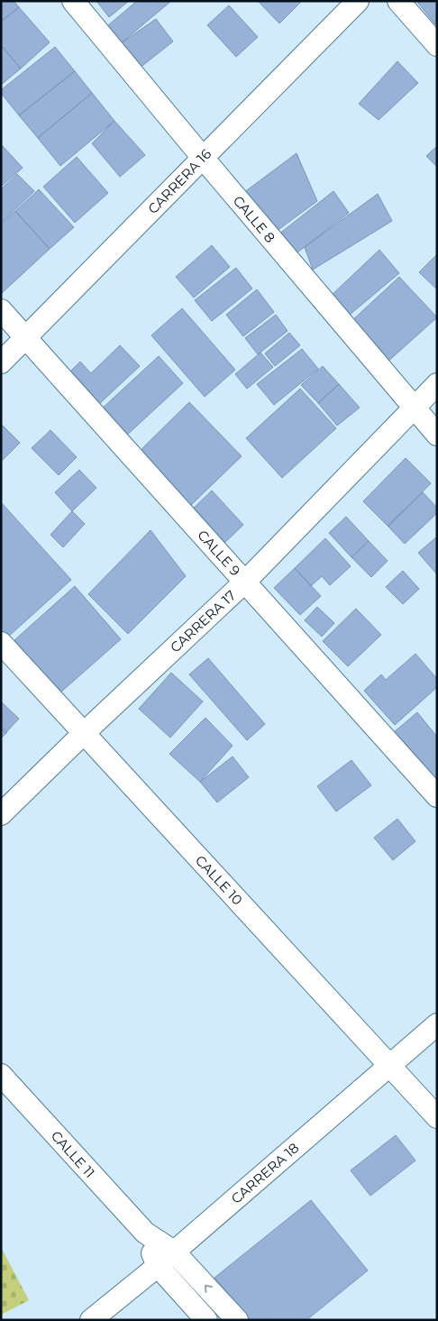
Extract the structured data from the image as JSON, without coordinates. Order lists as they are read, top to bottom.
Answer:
{
  "streets": {
    "street": [
      "CARRERA 16",
      "CALLE 8",
      "CALLE 9",
      "CARRERA 17",
      "CALLE 10",
      "CALLE 11",
      "CARRERA 18"
    ]
  },
  "crossings": [
    ["CARRERA 16", "CALLE 8"],
    ["CARRERA 16", "CALLE 9"],
    ["CALLE 8", "CARRERA 17"],
    ["CALLE 9", "CARRERA 17"],
    ["CARRERA 17", "CALLE 10"],
    ["CALLE 10", "CARRERA 18"],
    ["CALLE 11", "CARRERA 18"]
  ]
}
